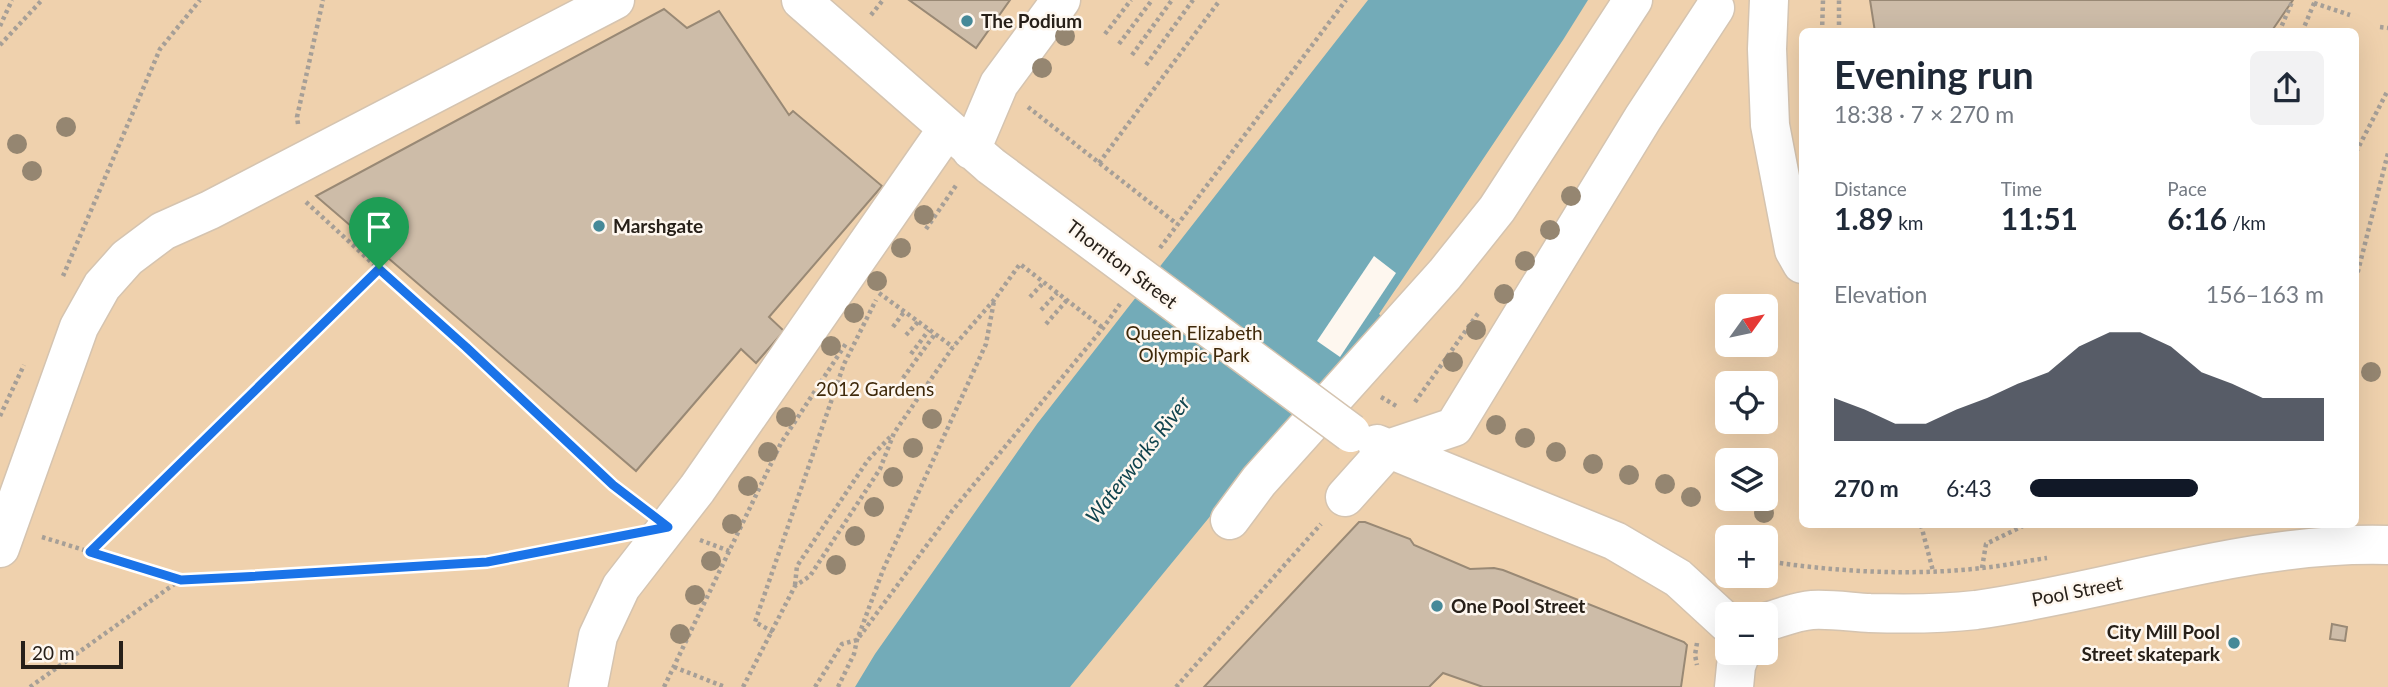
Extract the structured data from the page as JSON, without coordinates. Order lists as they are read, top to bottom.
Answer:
{
  "streets": {
    "street": ["Thornton Street", "Pool Street"]
  },
  "water": ["Waterworks River"],
  "parks": ["Queen Elizabeth Olympic Park", "2012 Gardens"],
  "places": [
    "The Podium",
    "Marshgate",
    "One Pool Street",
    "City Mill Pool Street skatepark"
  ],
  "scale_bar": "20 m",
  "north": "top right",
  "page": {
    "heading": ["Evening run", "18:38 · 7 × 270 m"],
    "stats": [
      ["Distance", "1.89 km"],
      ["Time", "11:51"],
      ["Pace", "6:16 /km"]
    ],
    "chart": ["Elevation", "156–163 m"],
    "map_buttons": ["+", "−"],
    "list": [
      {
        "name": "270 m",
        "note": "6:43"
      }
    ],
    "scale": "20 m"
  }
}
